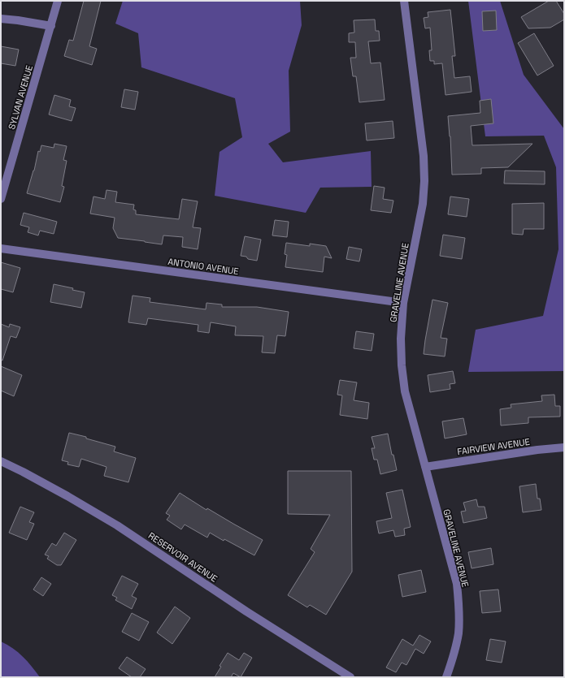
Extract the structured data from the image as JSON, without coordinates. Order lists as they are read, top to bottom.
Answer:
{
  "streets": {
    "street": [
      "SYLVAN AVENUE",
      "ANTONIO AVENUE",
      "GRAVELINE AVENUE",
      "FAIRVIEW AVENUE",
      "RESERVOIR AVENUE"
    ]
  },
  "crossings": [
    ["ANTONIO AVENUE", "GRAVELINE AVENUE"],
    ["GRAVELINE AVENUE", "FAIRVIEW AVENUE"]
  ]
}
